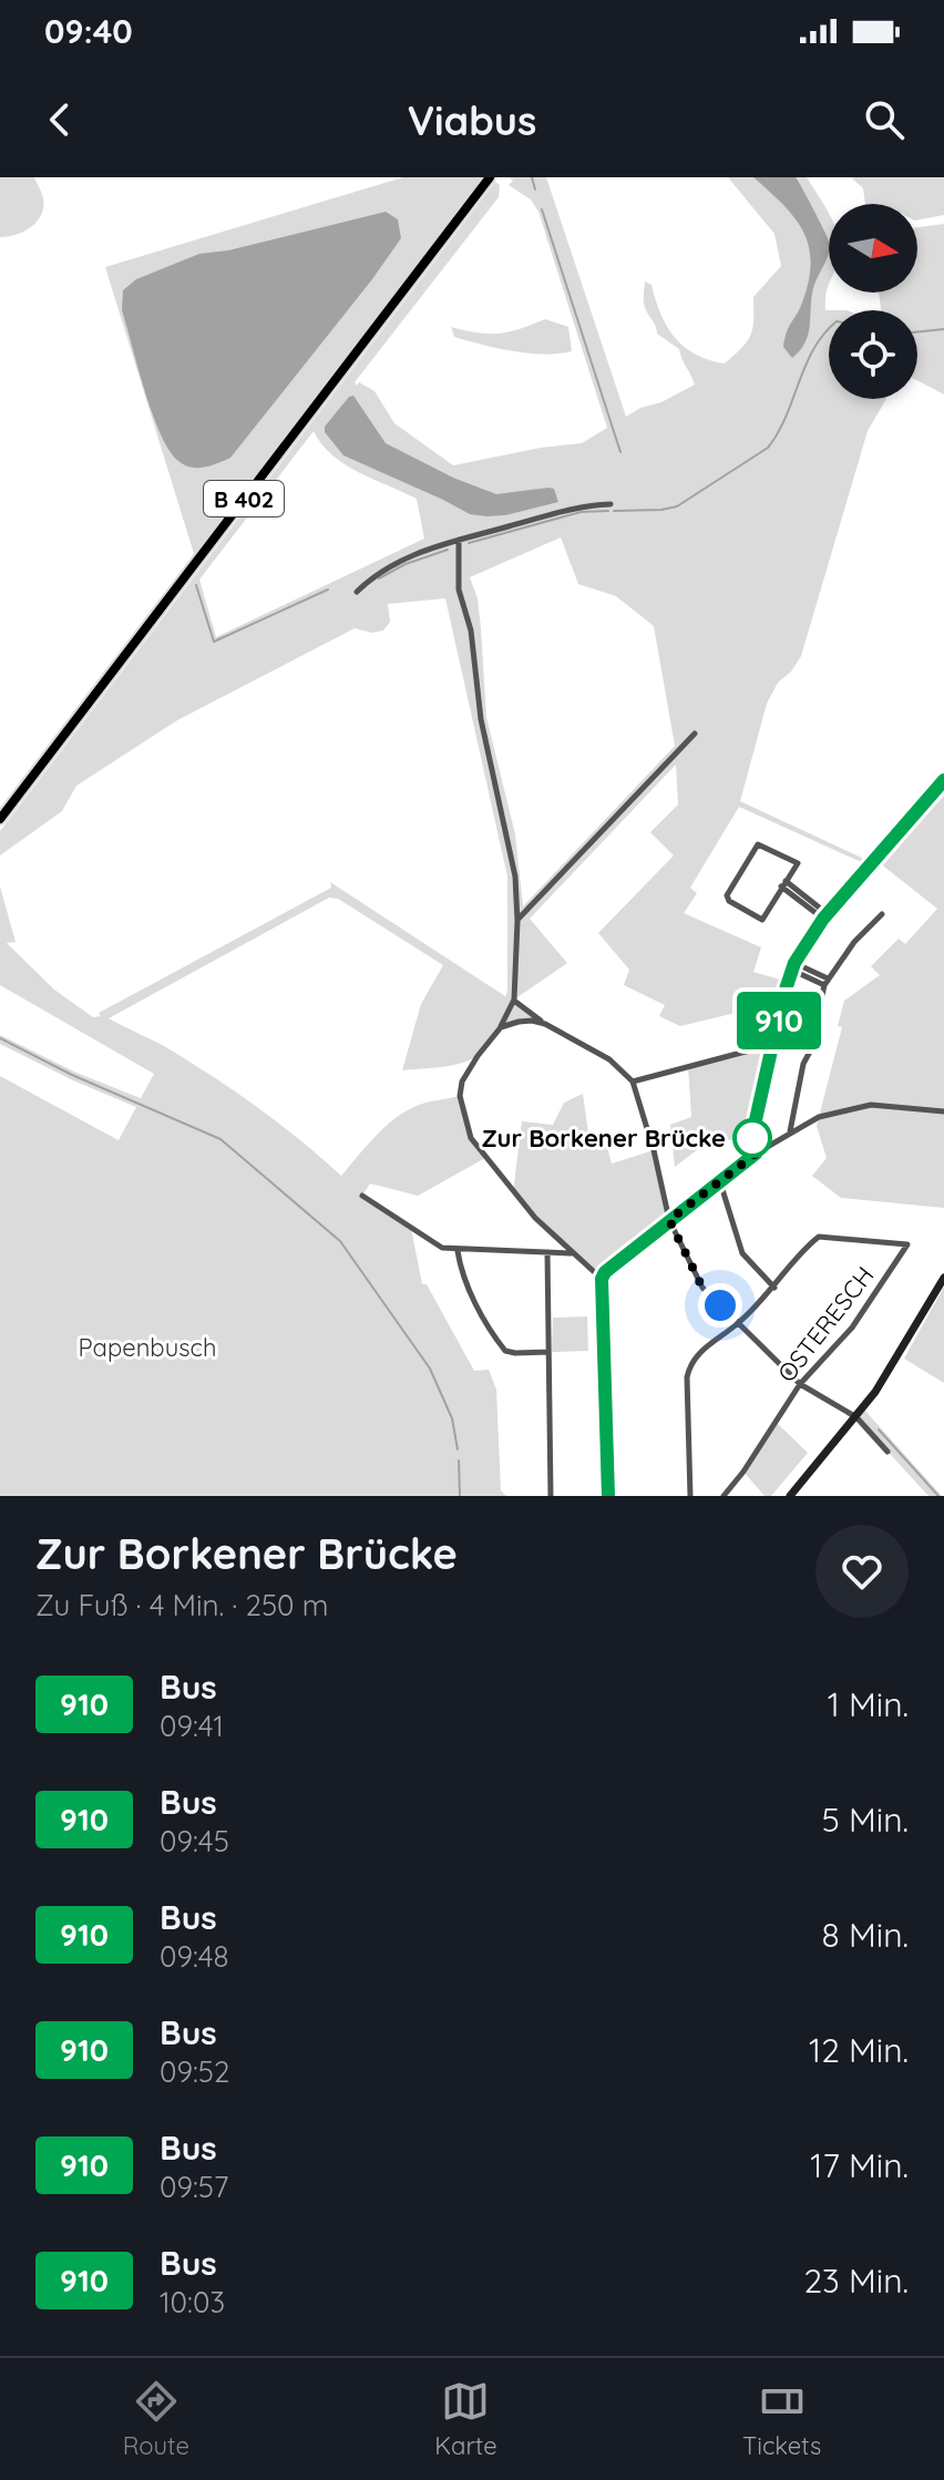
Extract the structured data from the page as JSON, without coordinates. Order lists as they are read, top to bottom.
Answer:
{
  "streets": {
    "main road": ["B 402"],
    "street": ["OSTERESCH"]
  },
  "parks": ["Papenbusch"],
  "places": ["Zur Borkener Brücke"],
  "lines": ["bus line 910"],
  "north": "right",
  "page": {
    "status": "09:40",
    "header": "Viabus",
    "on_map": "910",
    "heading": ["Zur Borkener Brücke", "Zu Fuß · 4 Min. · 250 m"],
    "list": [
      {
        "mark": "910",
        "name": "Bus",
        "note": "09:41",
        "value": "1 Min."
      },
      {
        "mark": "910",
        "name": "Bus",
        "note": "09:45",
        "value": "5 Min."
      },
      {
        "mark": "910",
        "name": "Bus",
        "note": "09:48",
        "value": "8 Min."
      },
      {
        "mark": "910",
        "name": "Bus",
        "note": "09:52",
        "value": "12 Min."
      },
      {
        "mark": "910",
        "name": "Bus",
        "note": "09:57",
        "value": "17 Min."
      },
      {
        "mark": "910",
        "name": "Bus",
        "note": "10:03",
        "value": "23 Min."
      }
    ],
    "tabs": ["Route", "Karte", "Tickets"]
  }
}
